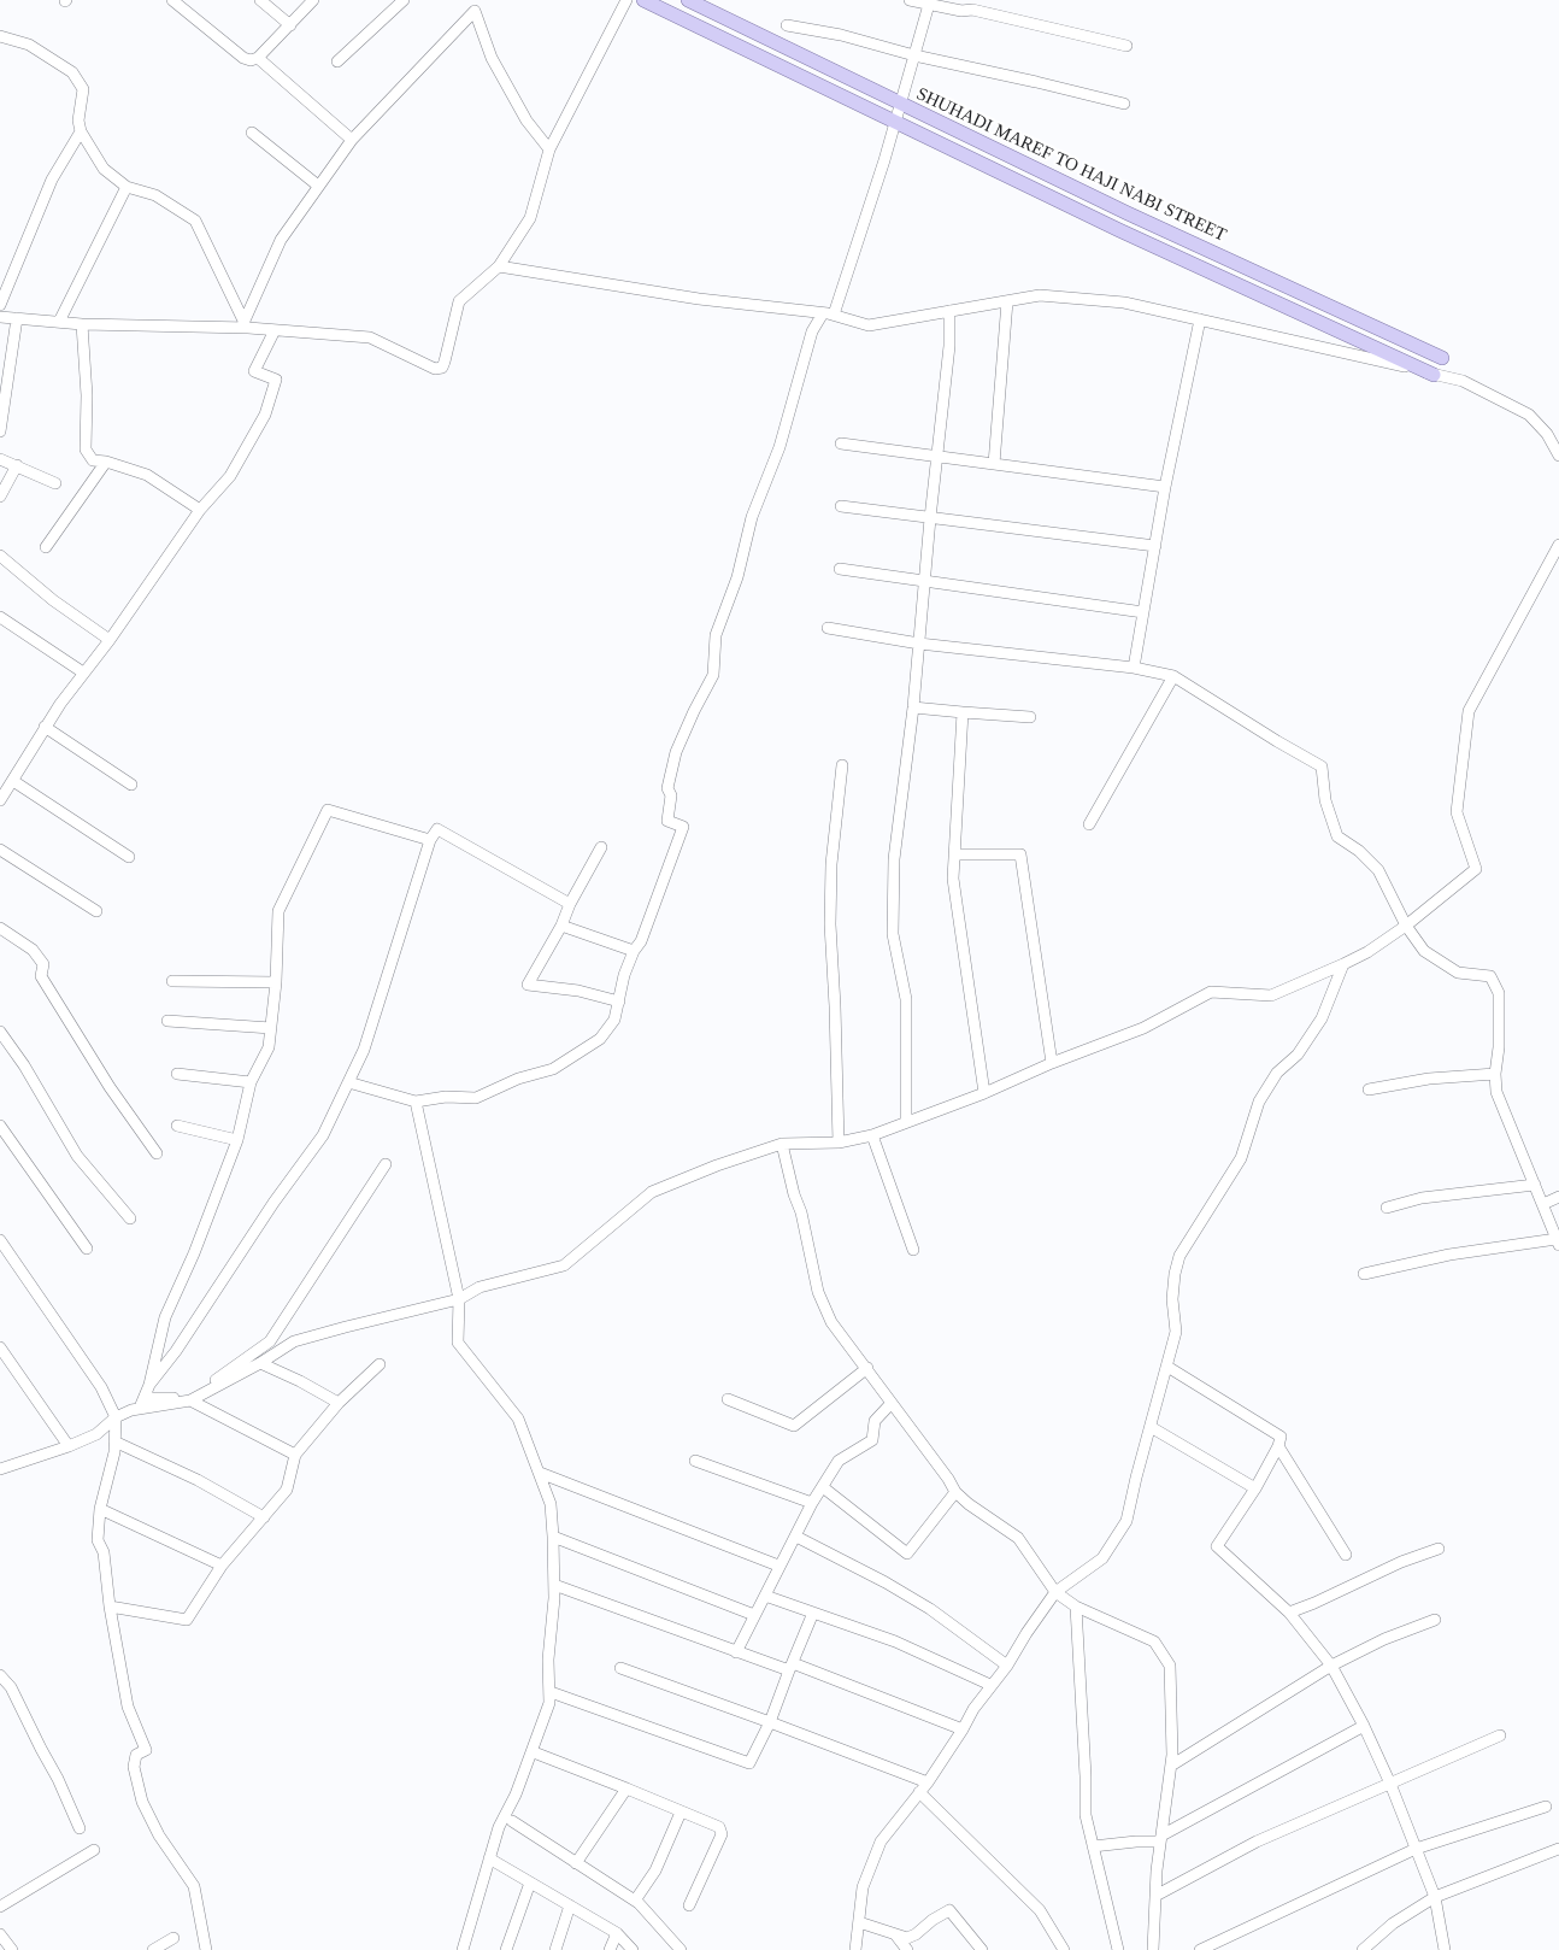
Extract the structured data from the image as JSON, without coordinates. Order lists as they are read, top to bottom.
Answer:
{
  "streets": {
    "main road": ["SHUHADI MAREF TO HAJI NABI STREET"]
  }
}
